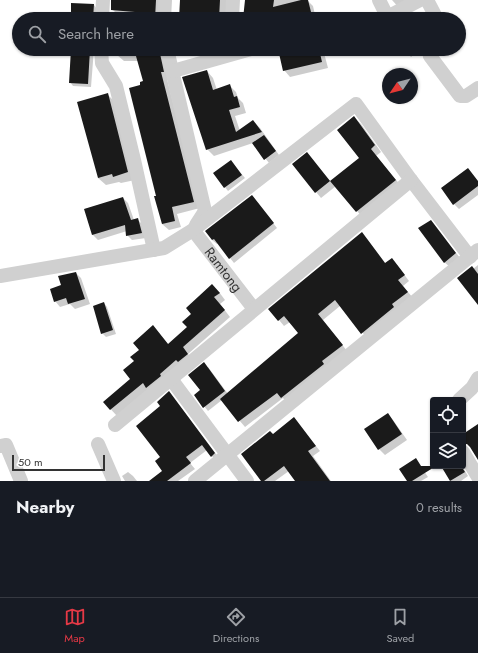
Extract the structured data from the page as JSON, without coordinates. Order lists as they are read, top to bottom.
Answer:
{
  "streets": {
    "street": ["Ramtong"]
  },
  "scale_bar": "50 m",
  "north": "bottom left",
  "page": {
    "search": "Search here",
    "scale": "50 m",
    "heading": ["Nearby", "0 results"],
    "nav": ["Map", "Directions", "Saved"]
  }
}
